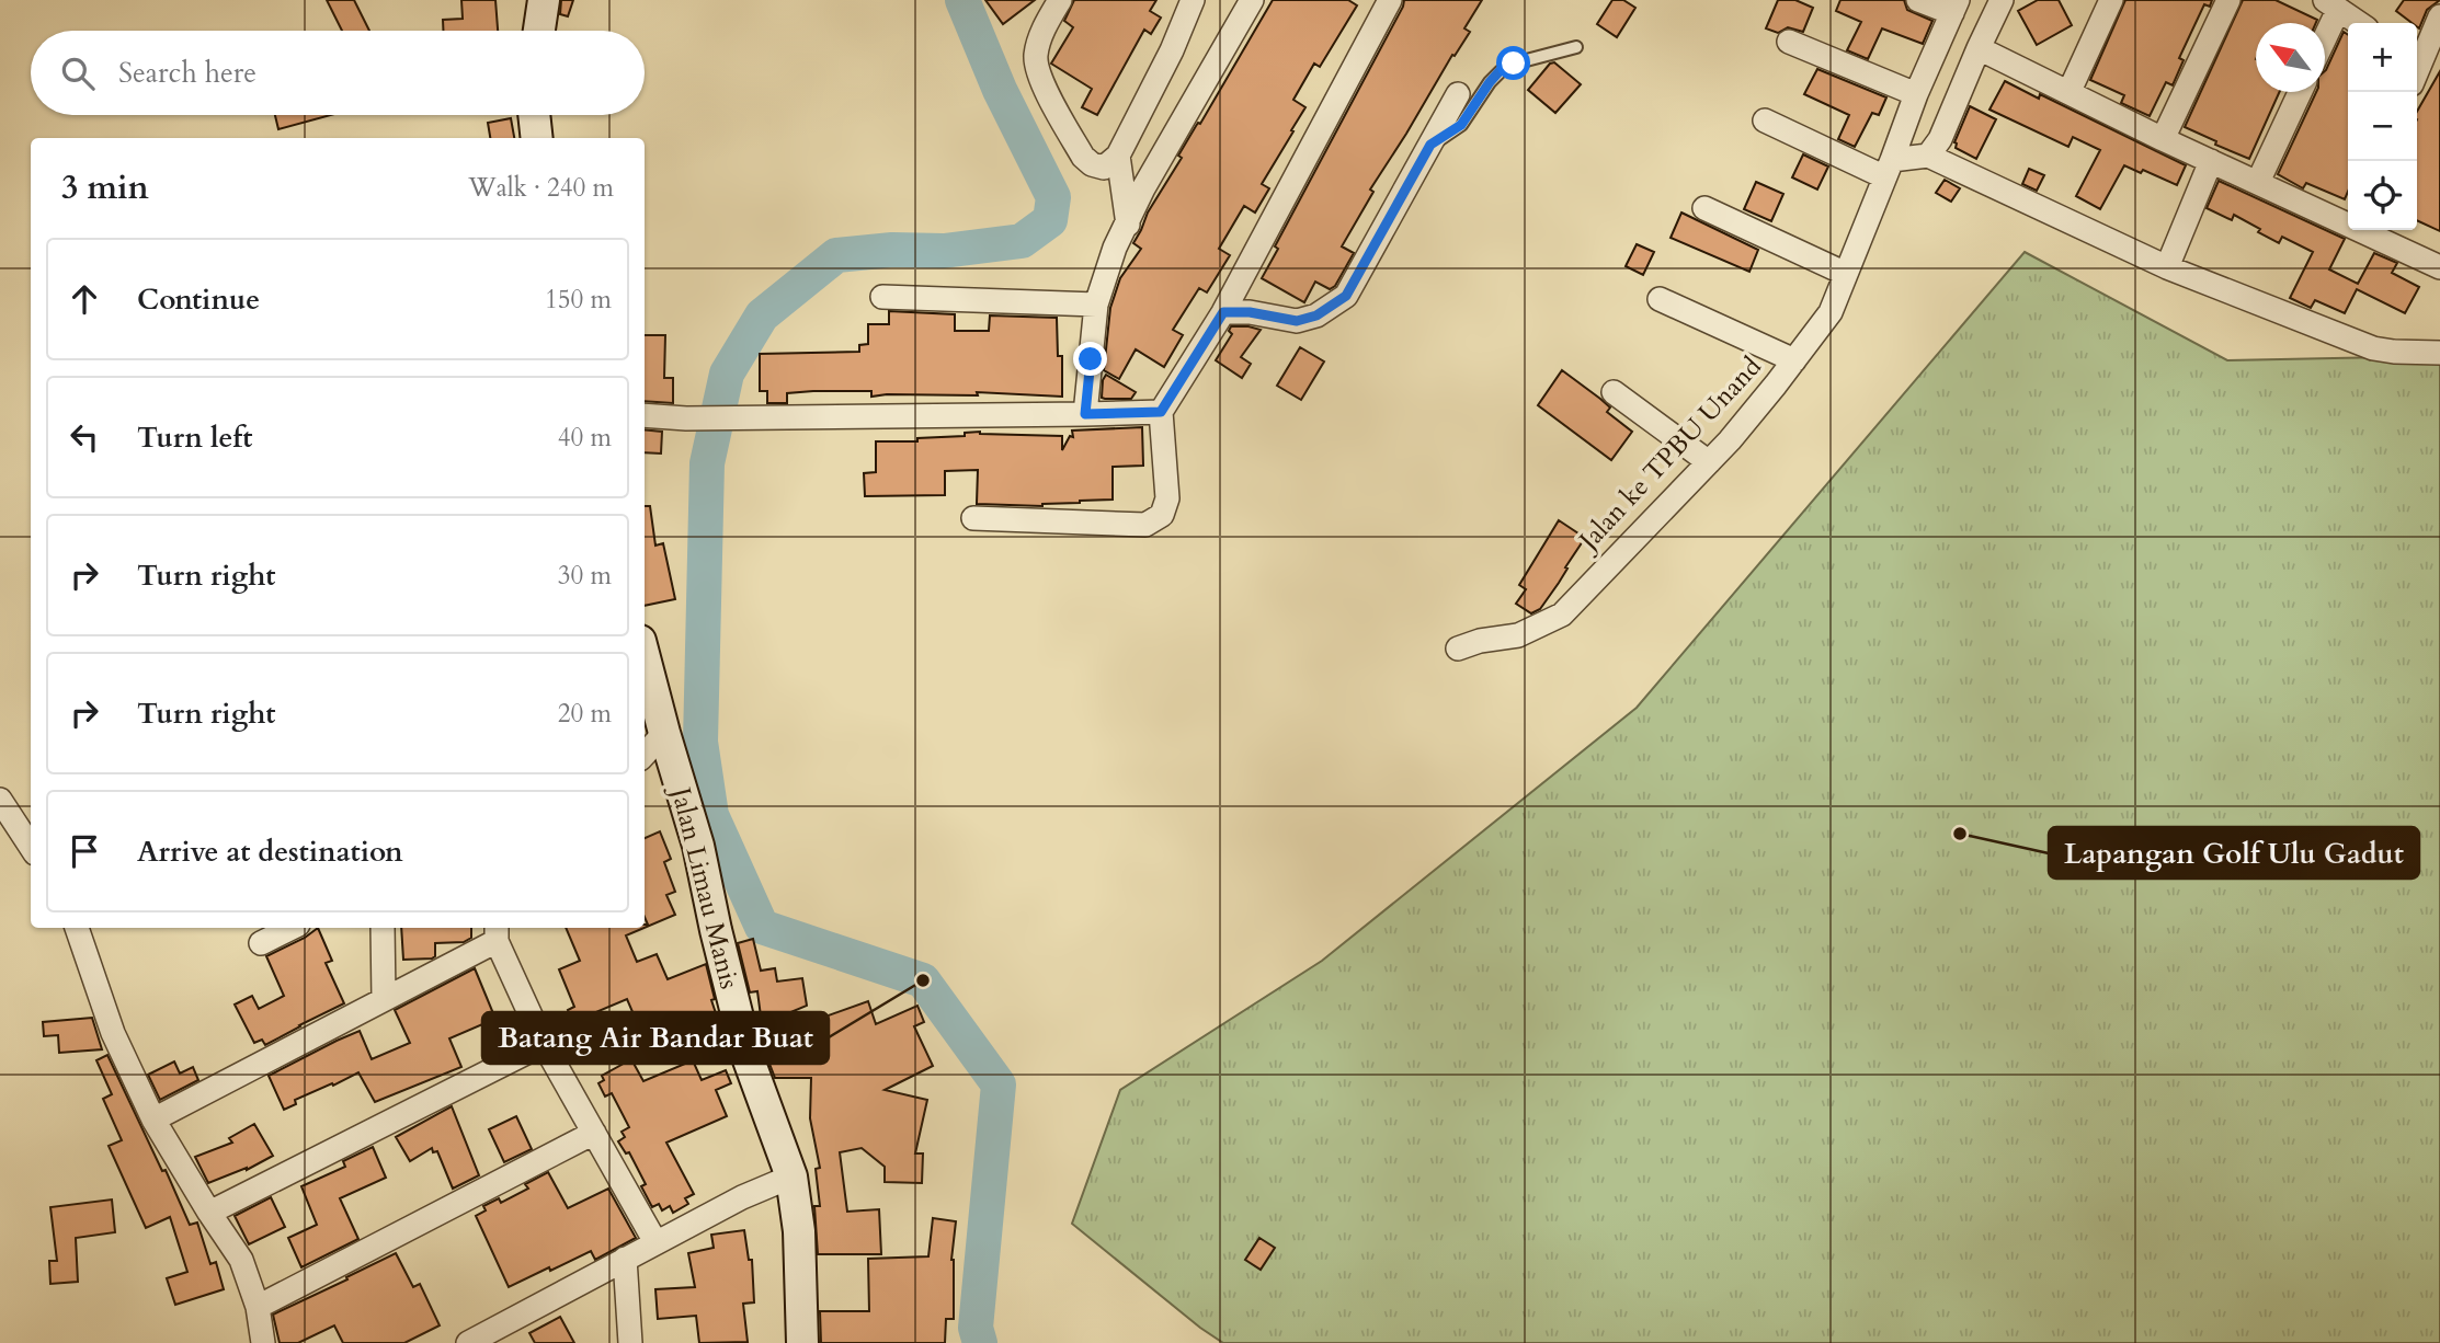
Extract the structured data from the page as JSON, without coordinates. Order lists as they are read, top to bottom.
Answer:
{
  "streets": {
    "street": ["Jalan ke TPBU Unand", "Jalan Limau Manis"]
  },
  "places": ["Lapangan Golf Ulu Gadut", "Batang Air Bandar Buat"],
  "north": "top left",
  "page": {
    "map_buttons": ["+", "−"],
    "search": "Search here",
    "heading": ["3 min", "Walk · 240 m"],
    "list": [
      ["Continue", "150 m"],
      ["Turn left", "40 m"],
      ["Turn right", "30 m"],
      ["Turn right", "20 m"],
      "Arrive at destination"
    ]
  }
}
